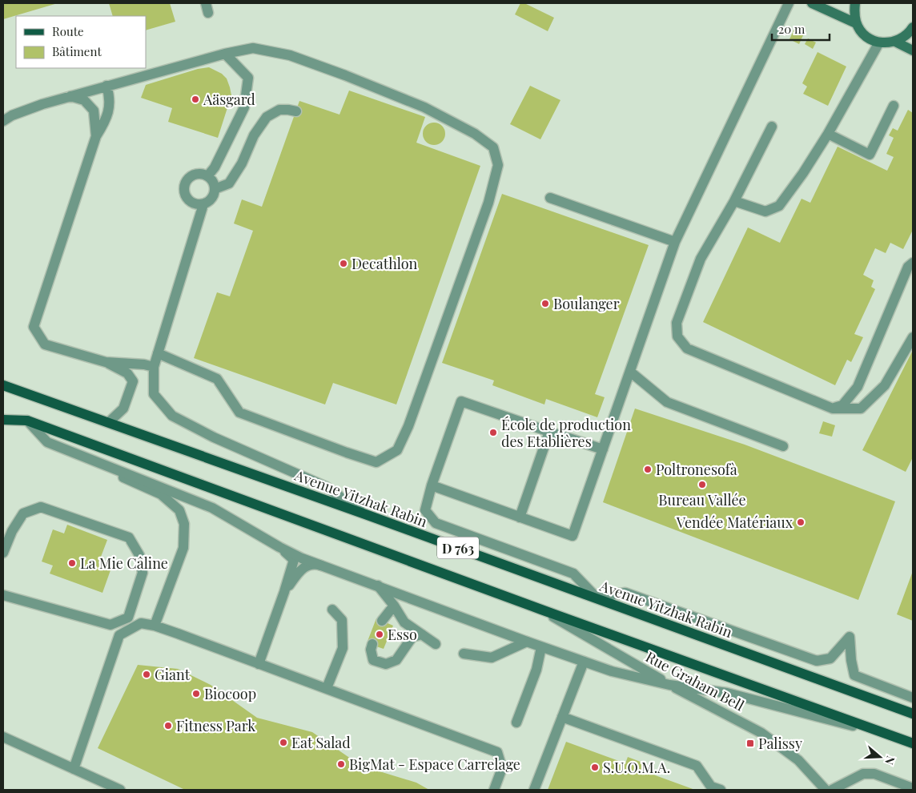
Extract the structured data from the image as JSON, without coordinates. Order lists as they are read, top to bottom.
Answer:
{
  "streets": {
    "main road": ["Avenue Yitzhak Rabin", "D 763"],
    "street": ["Rue Graham Bell"]
  },
  "crossings": [
    ["D 763", "Rue Graham Bell"]
  ],
  "places": {
    "other": [
      "Aäsgard",
      "Decathlon",
      "Boulanger",
      "École de production des Etablières",
      "Poltronesofà",
      "Bureau Vallée",
      "Vendée Matériaux",
      "La Mie Câline",
      "Esso",
      "Giant",
      "Biocoop",
      "Fitness Park",
      "Eat Salad",
      "BigMat - Espace Carrelage",
      "S.U.O.M.A."
    ],
    "transit": ["Palissy"]
  },
  "legend": ["Route", "Bâtiment"],
  "scale_bar": "20 m",
  "north": "right"
}
